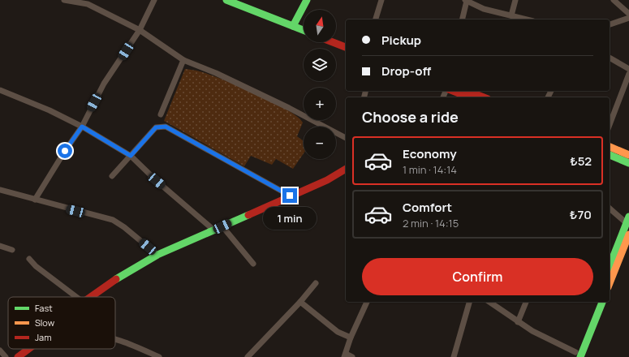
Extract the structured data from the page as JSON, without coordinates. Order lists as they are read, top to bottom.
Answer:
{
  "legend": ["Fast", "Slow", "Jam"],
  "north": "top",
  "page": {
    "map_buttons": ["+", "−"],
    "banner": ["Pickup", "Drop-off"],
    "heading": "Choose a ride",
    "list": [
      {
        "name": "Economy",
        "note": "1 min · 14:14",
        "value": "₺52"
      },
      {
        "name": "Comfort",
        "note": "2 min · 14:15",
        "value": "₺70"
      }
    ],
    "bubble": "1 min",
    "buttons": "Confirm"
  }
}
